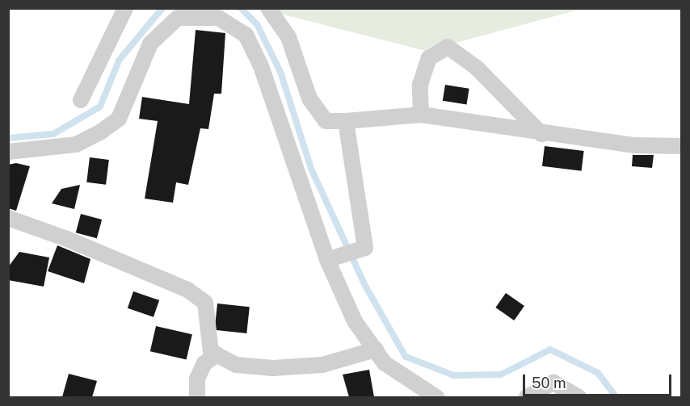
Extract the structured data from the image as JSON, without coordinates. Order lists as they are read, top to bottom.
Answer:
{
  "scale_bar": "50 m"
}
